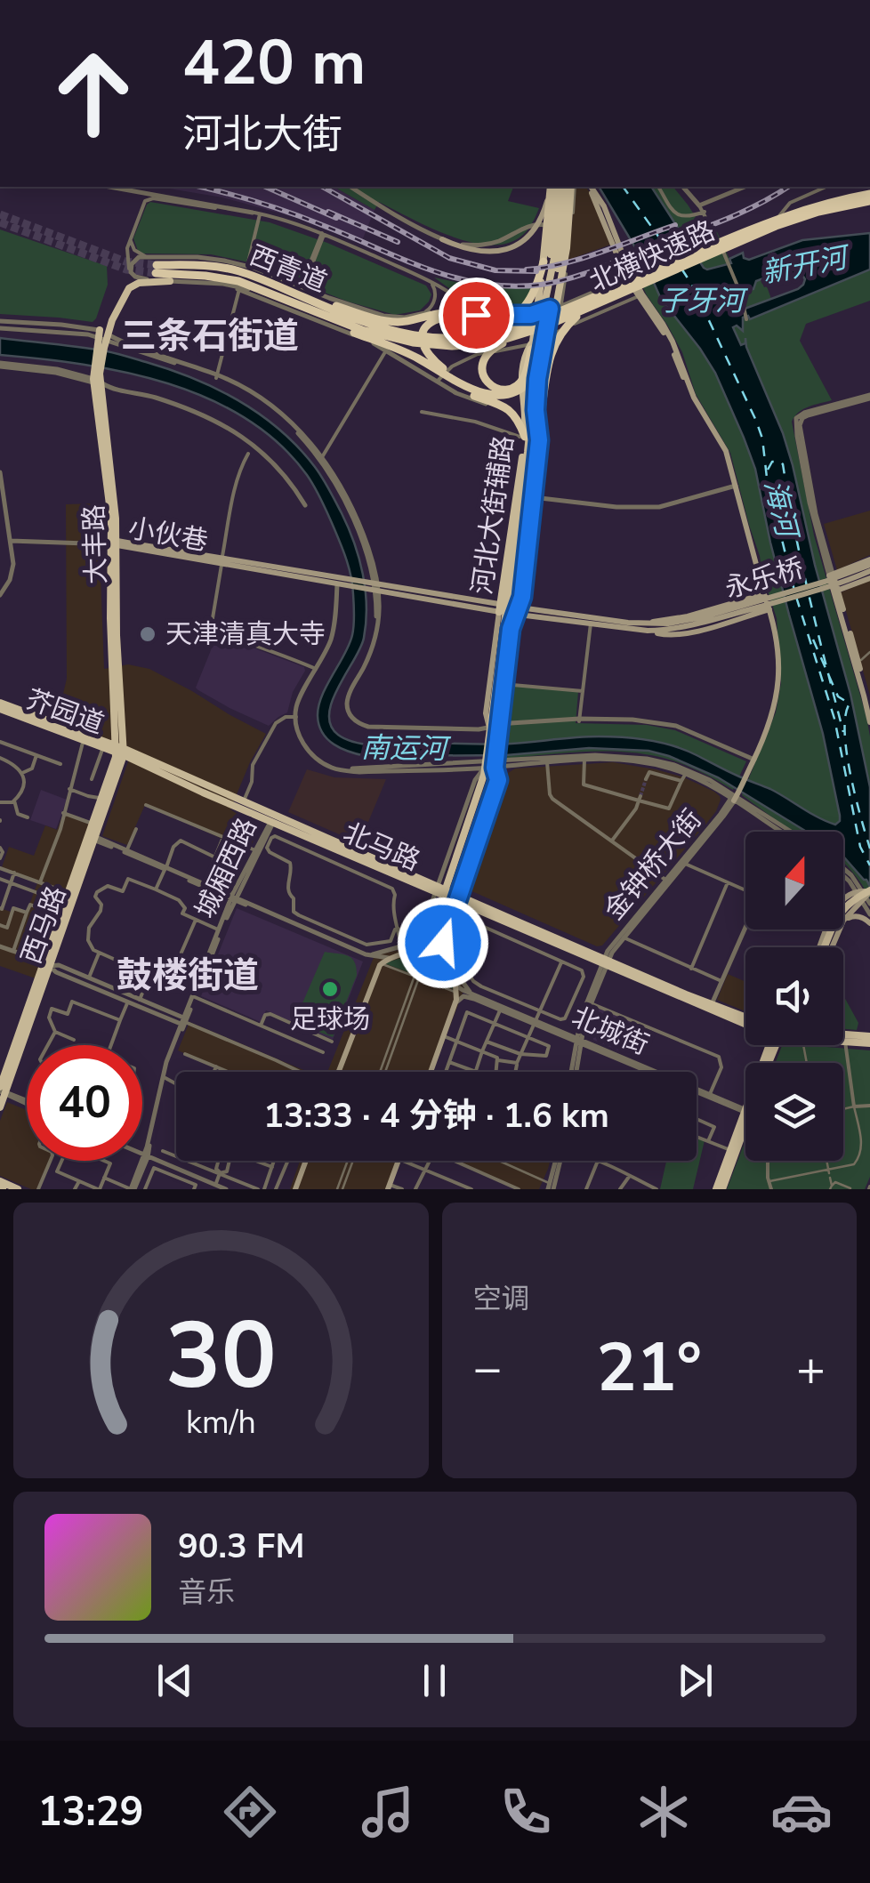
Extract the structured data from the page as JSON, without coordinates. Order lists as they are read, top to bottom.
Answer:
{
  "streets": {
    "highway": ["北横快速路", "西青道"],
    "main road": [
      "河北大街辅路",
      "小伙巷",
      "大丰路",
      "永乐桥",
      "芥园道",
      "北马路",
      "西马路"
    ],
    "street": ["金钟桥大街", "城厢西路", "北城街"]
  },
  "crossings": [
    ["北横快速路", "西青道"],
    ["河北大街辅路", "小伙巷"],
    ["小伙巷", "大丰路"],
    ["大丰路", "芥园道"],
    ["大丰路", "北马路"],
    ["大丰路", "西马路"],
    ["芥园道", "北马路"],
    ["芥园道", "西马路"],
    ["北马路", "金钟桥大街"],
    ["北马路", "城厢西路"],
    ["北马路", "西马路"]
  ],
  "districts": ["三条石街道", "鼓楼街道"],
  "water": [
    "新开河",
    "子牙河",
    "海河",
    "南运河"
  ],
  "places": ["天津清真大寺", "足球场"],
  "north": "top",
  "page": {
    "turn": ["420 m", "河北大街"],
    "limit": "40",
    "trip": "13:33 · 4 分钟 · 1.6 km",
    "tile": "空调",
    "heat": ["−", "21°", "+"],
    "song": ["90.3 FM", "音乐"],
    "tabs": "13:29",
    "gauge": ["30", "km/h"]
  }
}
